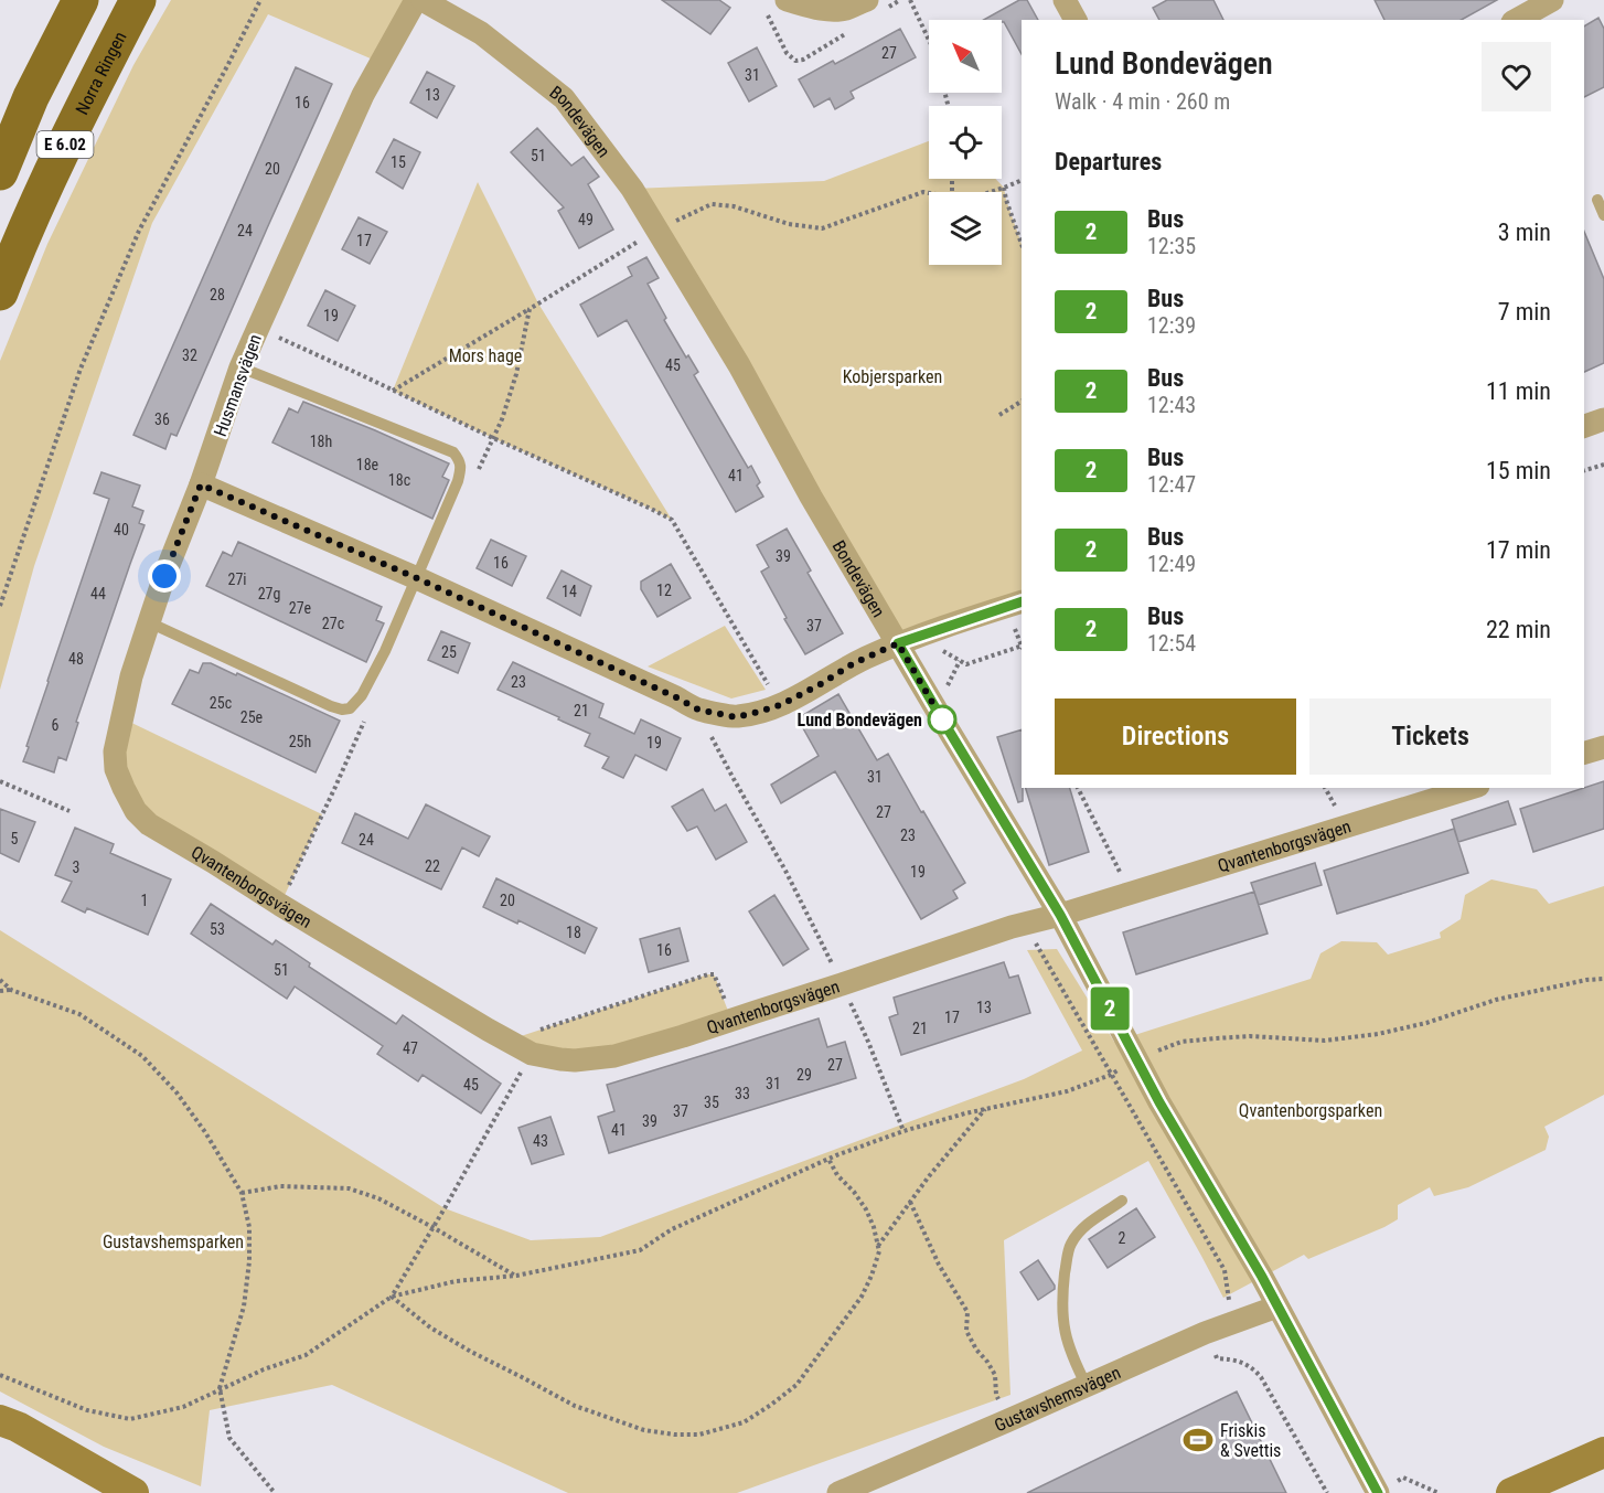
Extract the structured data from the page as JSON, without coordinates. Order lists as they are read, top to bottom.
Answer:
{
  "streets": {
    "main road": ["Norra Ringen", "E 6.02"],
    "street": [
      "Bondevägen",
      "Husmansvägen",
      "Qvantenborgsvägen",
      "Gustavshemsvägen"
    ]
  },
  "crossings": [
    ["Bondevägen", "Qvantenborgsvägen"],
    ["Bondevägen", "Gustavshemsvägen"],
    ["Husmansvägen", "Qvantenborgsvägen"]
  ],
  "parks": [
    "Mors hage",
    "Kobjersparken",
    "Qvantenborgsparken",
    "Gustavshemsparken"
  ],
  "places": {
    "other": ["Lund Bondevägen"],
    "sports": ["Friskis & Svettis"]
  },
  "lines": ["bus line 2"],
  "house_numbers": [
    "27",
    "31",
    "13",
    "16",
    "51",
    "15",
    "20",
    "49",
    "24",
    "17",
    "28",
    "19",
    "32",
    "45",
    "36",
    "18h",
    "18e",
    "41",
    "18c",
    "40",
    "39",
    "16",
    "27i",
    "12",
    "14",
    "44",
    "27g",
    "27e",
    "27c",
    "37",
    "25",
    "48",
    "23",
    "25c",
    "21",
    "25e",
    "6",
    "25h",
    "19",
    "31",
    "27",
    "23",
    "5",
    "24",
    "22",
    "3",
    "19",
    "1",
    "20",
    "53",
    "18",
    "16",
    "51",
    "13",
    "17",
    "21",
    "47",
    "27",
    "29",
    "31",
    "45",
    "33",
    "35",
    "37",
    "39",
    "41",
    "43",
    "2"
  ],
  "north": "top left",
  "page": {
    "on_map": "2",
    "heading": [
      ["Lund Bondevägen", "Walk · 4 min · 260 m"],
      "Departures"
    ],
    "list": [
      {
        "mark": "2",
        "name": "Bus",
        "note": "12:35",
        "value": "3 min"
      },
      {
        "mark": "2",
        "name": "Bus",
        "note": "12:39",
        "value": "7 min"
      },
      {
        "mark": "2",
        "name": "Bus",
        "note": "12:43",
        "value": "11 min"
      },
      {
        "mark": "2",
        "name": "Bus",
        "note": "12:47",
        "value": "15 min"
      },
      {
        "mark": "2",
        "name": "Bus",
        "note": "12:49",
        "value": "17 min"
      },
      {
        "mark": "2",
        "name": "Bus",
        "note": "12:54",
        "value": "22 min"
      }
    ],
    "buttons": ["Directions", "Tickets"]
  }
}
